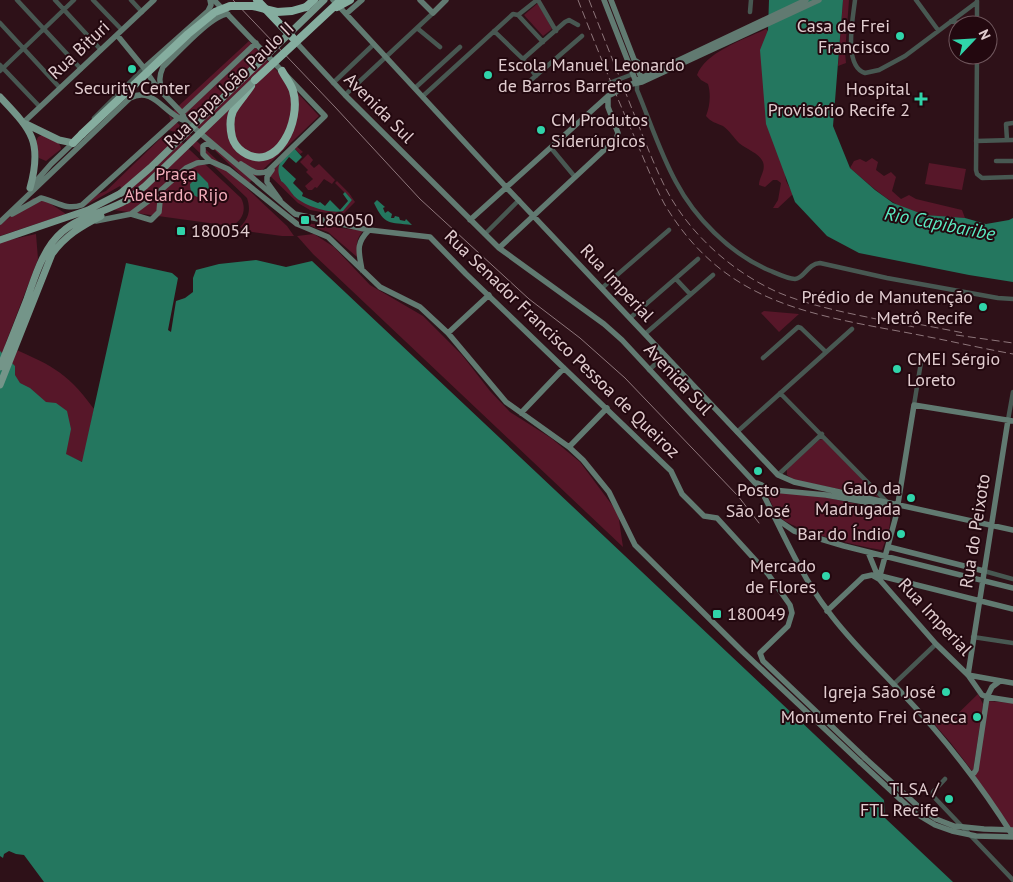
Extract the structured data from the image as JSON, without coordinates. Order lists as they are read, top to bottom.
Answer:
{
  "streets": {
    "highway": ["Rua Papa João Paulo II", "Avenida Sul"],
    "main road": [
      "Rua Bituri",
      "Rua Imperial",
      "Rua Senador Francisco Pessoa de Queiroz",
      "Rua do Peixoto"
    ]
  },
  "crossings": [
    ["Avenida Sul", "Rua Imperial"],
    ["Rua Imperial", "Rua do Peixoto"]
  ],
  "water": ["Rio Capibaribe"],
  "parks": ["Praça Abelardo Rijo"],
  "places": {
    "other": [
      "Casa de Frei Francisco",
      "Security Center",
      "Escola Manuel Leonardo de Barros Barreto",
      "CM Produtos Siderúrgicos",
      "Prédio de Manutenção Metrô Recife",
      "CMEI Sérgio Loreto",
      "Posto São José",
      "Galo da Madrugada",
      "Bar do Índio",
      "Mercado de Flores",
      "Igreja São José",
      "Monumento Frei Caneca",
      "TLSA / FTL Recife"
    ],
    "health": ["Hospital Provisório Recife 2"],
    "transit": ["180050", "180054", "180049"]
  },
  "north": "top right"
}
